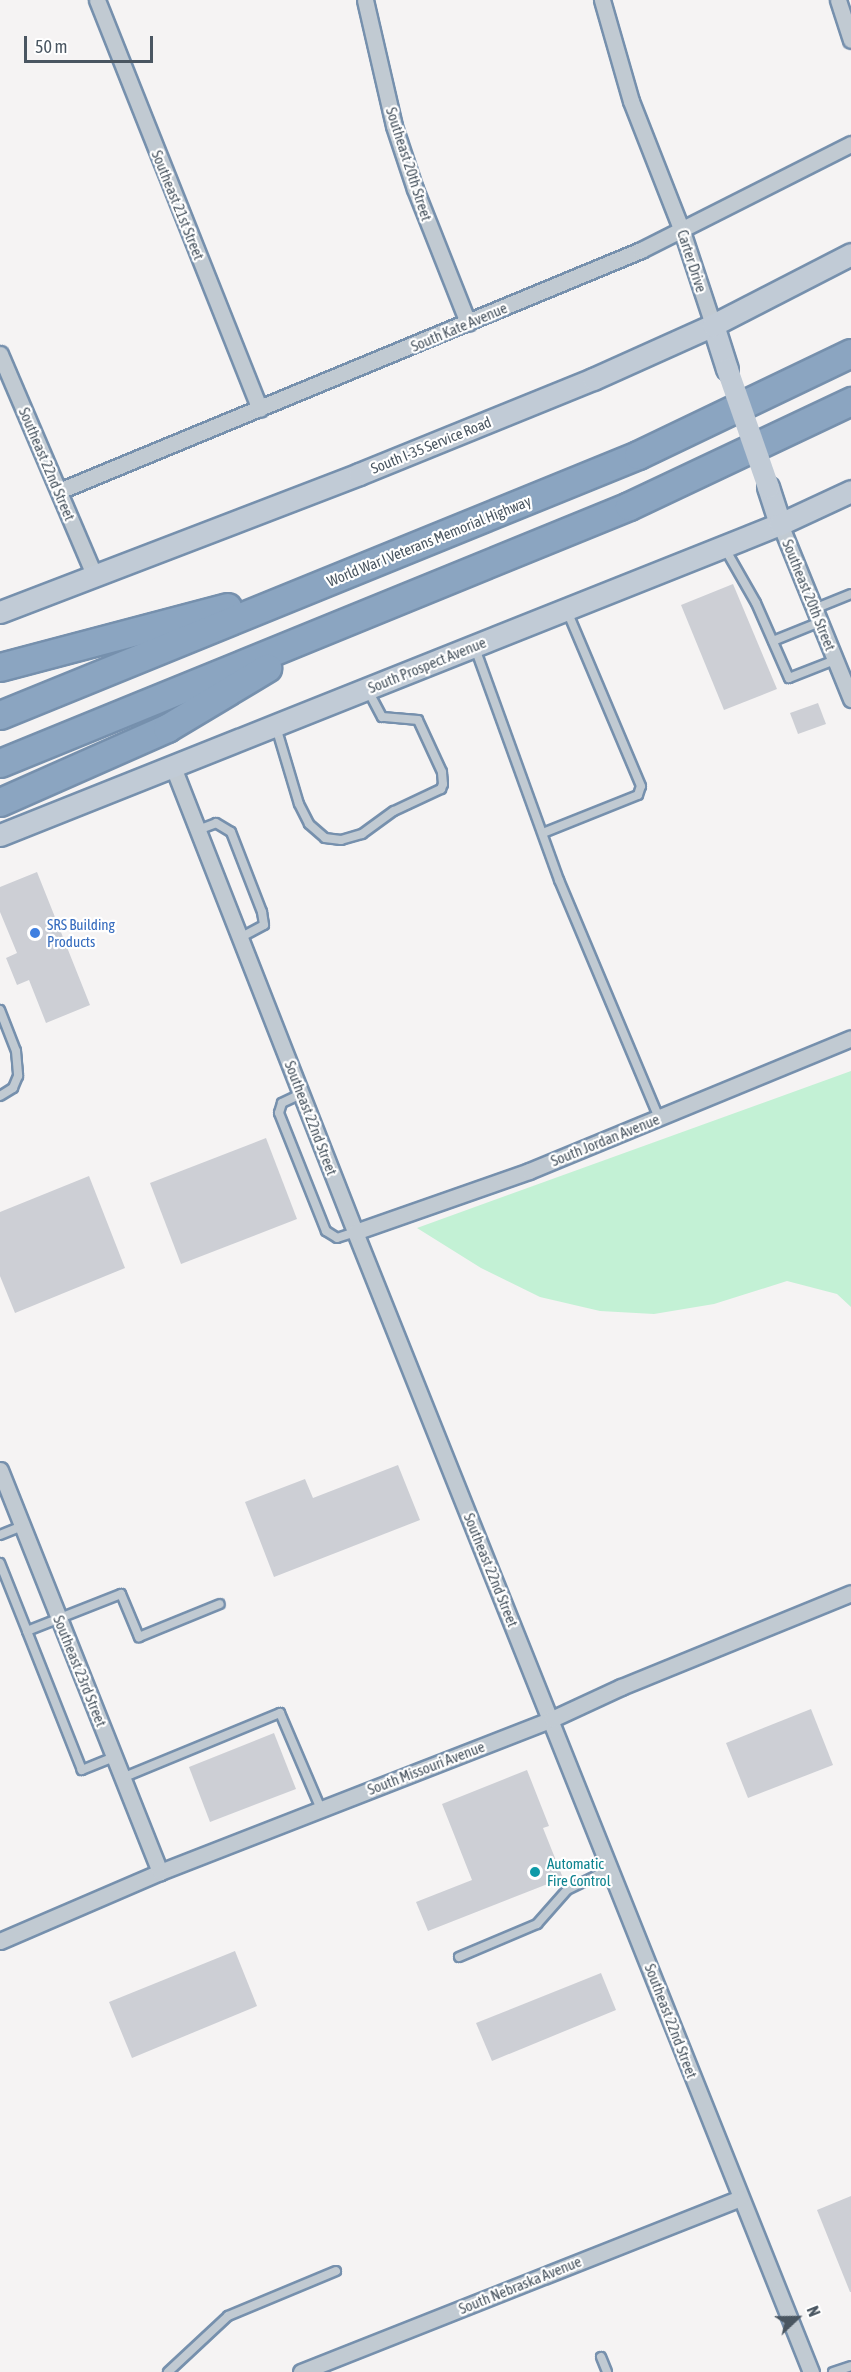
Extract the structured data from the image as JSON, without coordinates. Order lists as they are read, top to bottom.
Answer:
{
  "streets": {
    "highway": ["World War I Veterans Memorial Highway"],
    "main road": ["Carter Drive", "South I-35 Service Road", "South Prospect Avenue"],
    "street": [
      "Southeast 20th Street",
      "Southeast 21st Street",
      "South Kate Avenue",
      "Southeast 22nd Street",
      "South Jordan Avenue",
      "Southeast 23rd Street",
      "South Missouri Avenue",
      "South Nebraska Avenue"
    ]
  },
  "crossings": [
    ["Southeast 20th Street", "Carter Drive"],
    ["Southeast 20th Street", "South Kate Avenue"],
    ["Southeast 20th Street", "South Prospect Avenue"],
    ["Southeast 21st Street", "South Kate Avenue"],
    ["Carter Drive", "South Kate Avenue"],
    ["Carter Drive", "South I-35 Service Road"],
    ["Carter Drive", "South Prospect Avenue"],
    ["South Kate Avenue", "Southeast 22nd Street"],
    ["South I-35 Service Road", "Southeast 22nd Street"],
    ["Southeast 22nd Street", "South Prospect Avenue"],
    ["Southeast 22nd Street", "South Jordan Avenue"],
    ["Southeast 22nd Street", "South Missouri Avenue"],
    ["Southeast 22nd Street", "South Nebraska Avenue"],
    ["Southeast 23rd Street", "South Missouri Avenue"]
  ],
  "places": ["SRS Building Products", "Automatic Fire Control"],
  "scale_bar": "50 m",
  "north": "right"
}
